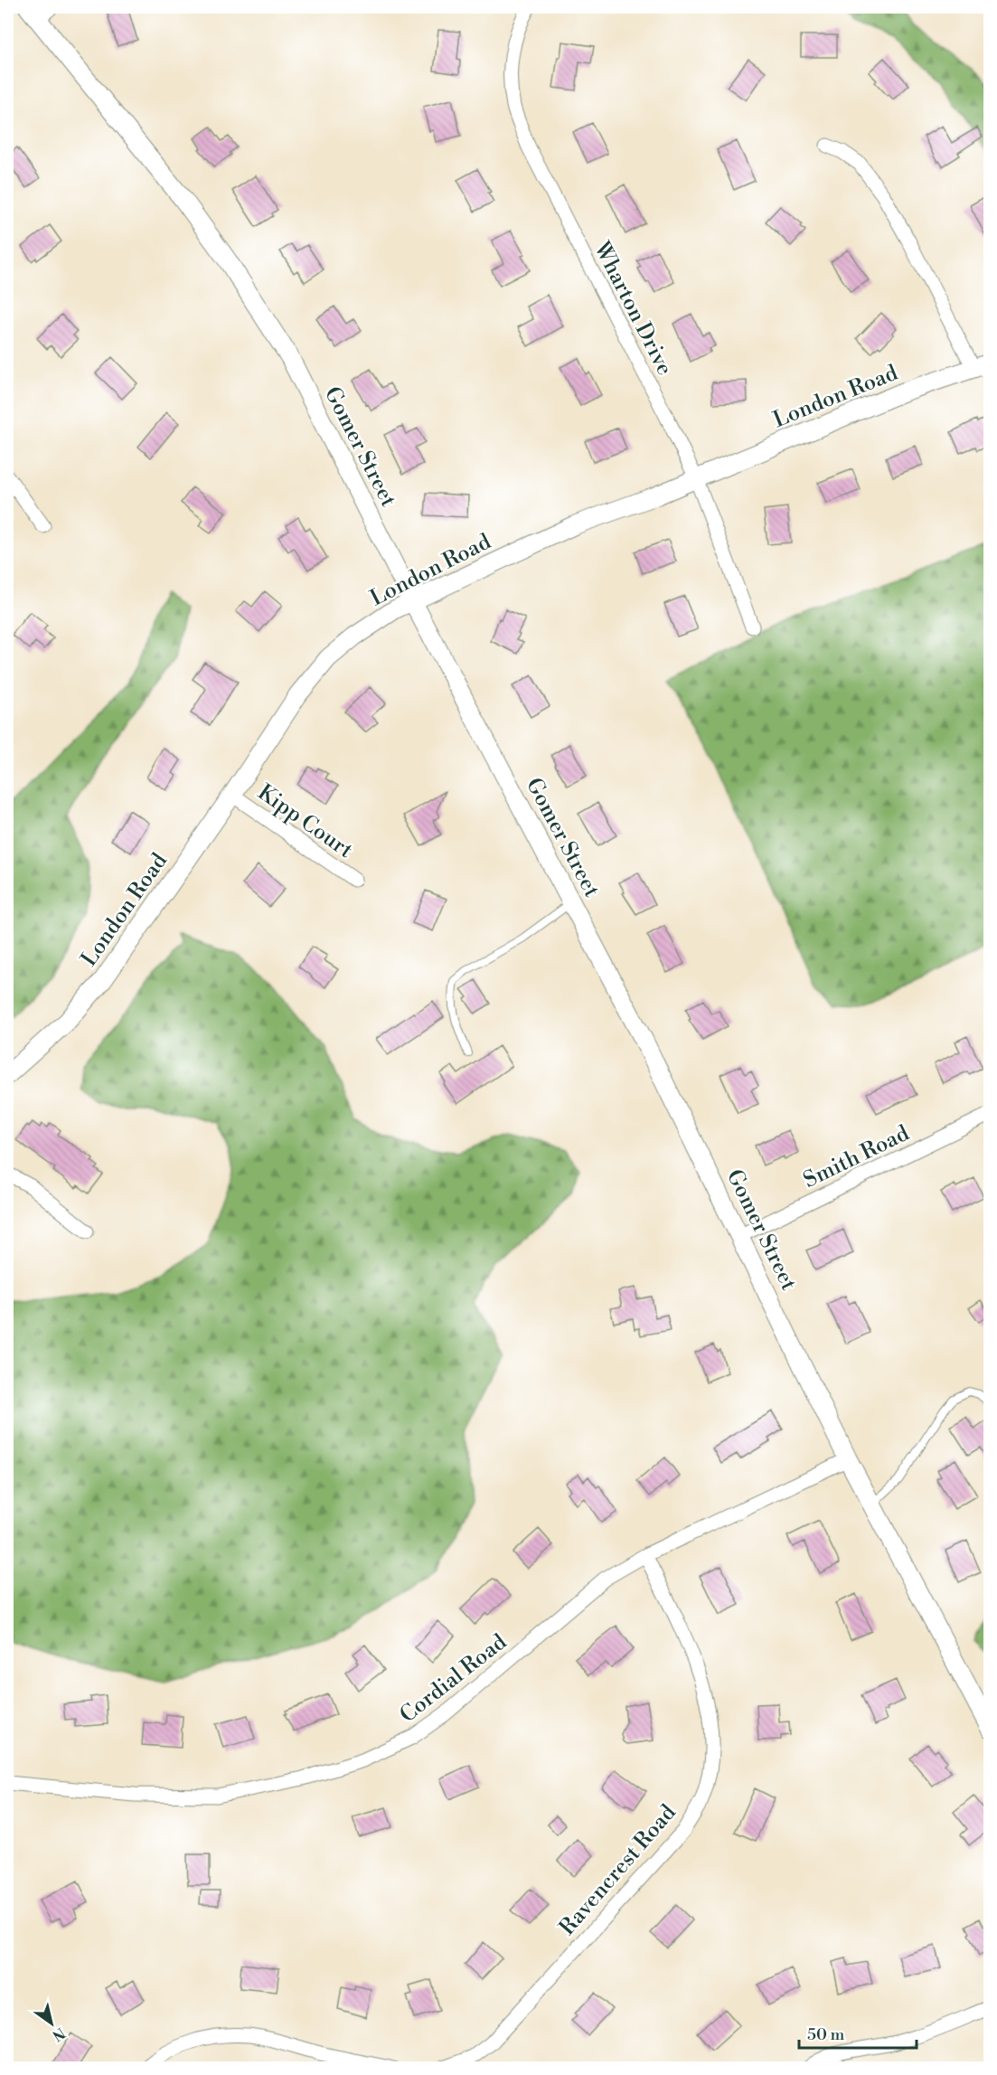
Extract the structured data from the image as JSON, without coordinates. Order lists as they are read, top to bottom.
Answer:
{
  "streets": {
    "street": [
      "Wharton Drive",
      "London Road",
      "Gomer Street",
      "Kipp Court",
      "Smith Road",
      "Cordial Road",
      "Ravencrest Road"
    ]
  },
  "crossings": [
    ["Wharton Drive", "London Road"],
    ["London Road", "Gomer Street"],
    ["London Road", "Kipp Court"],
    ["Gomer Street", "Smith Road"],
    ["Gomer Street", "Cordial Road"],
    ["Cordial Road", "Ravencrest Road"]
  ],
  "scale_bar": "50 m",
  "north": "bottom right"
}
